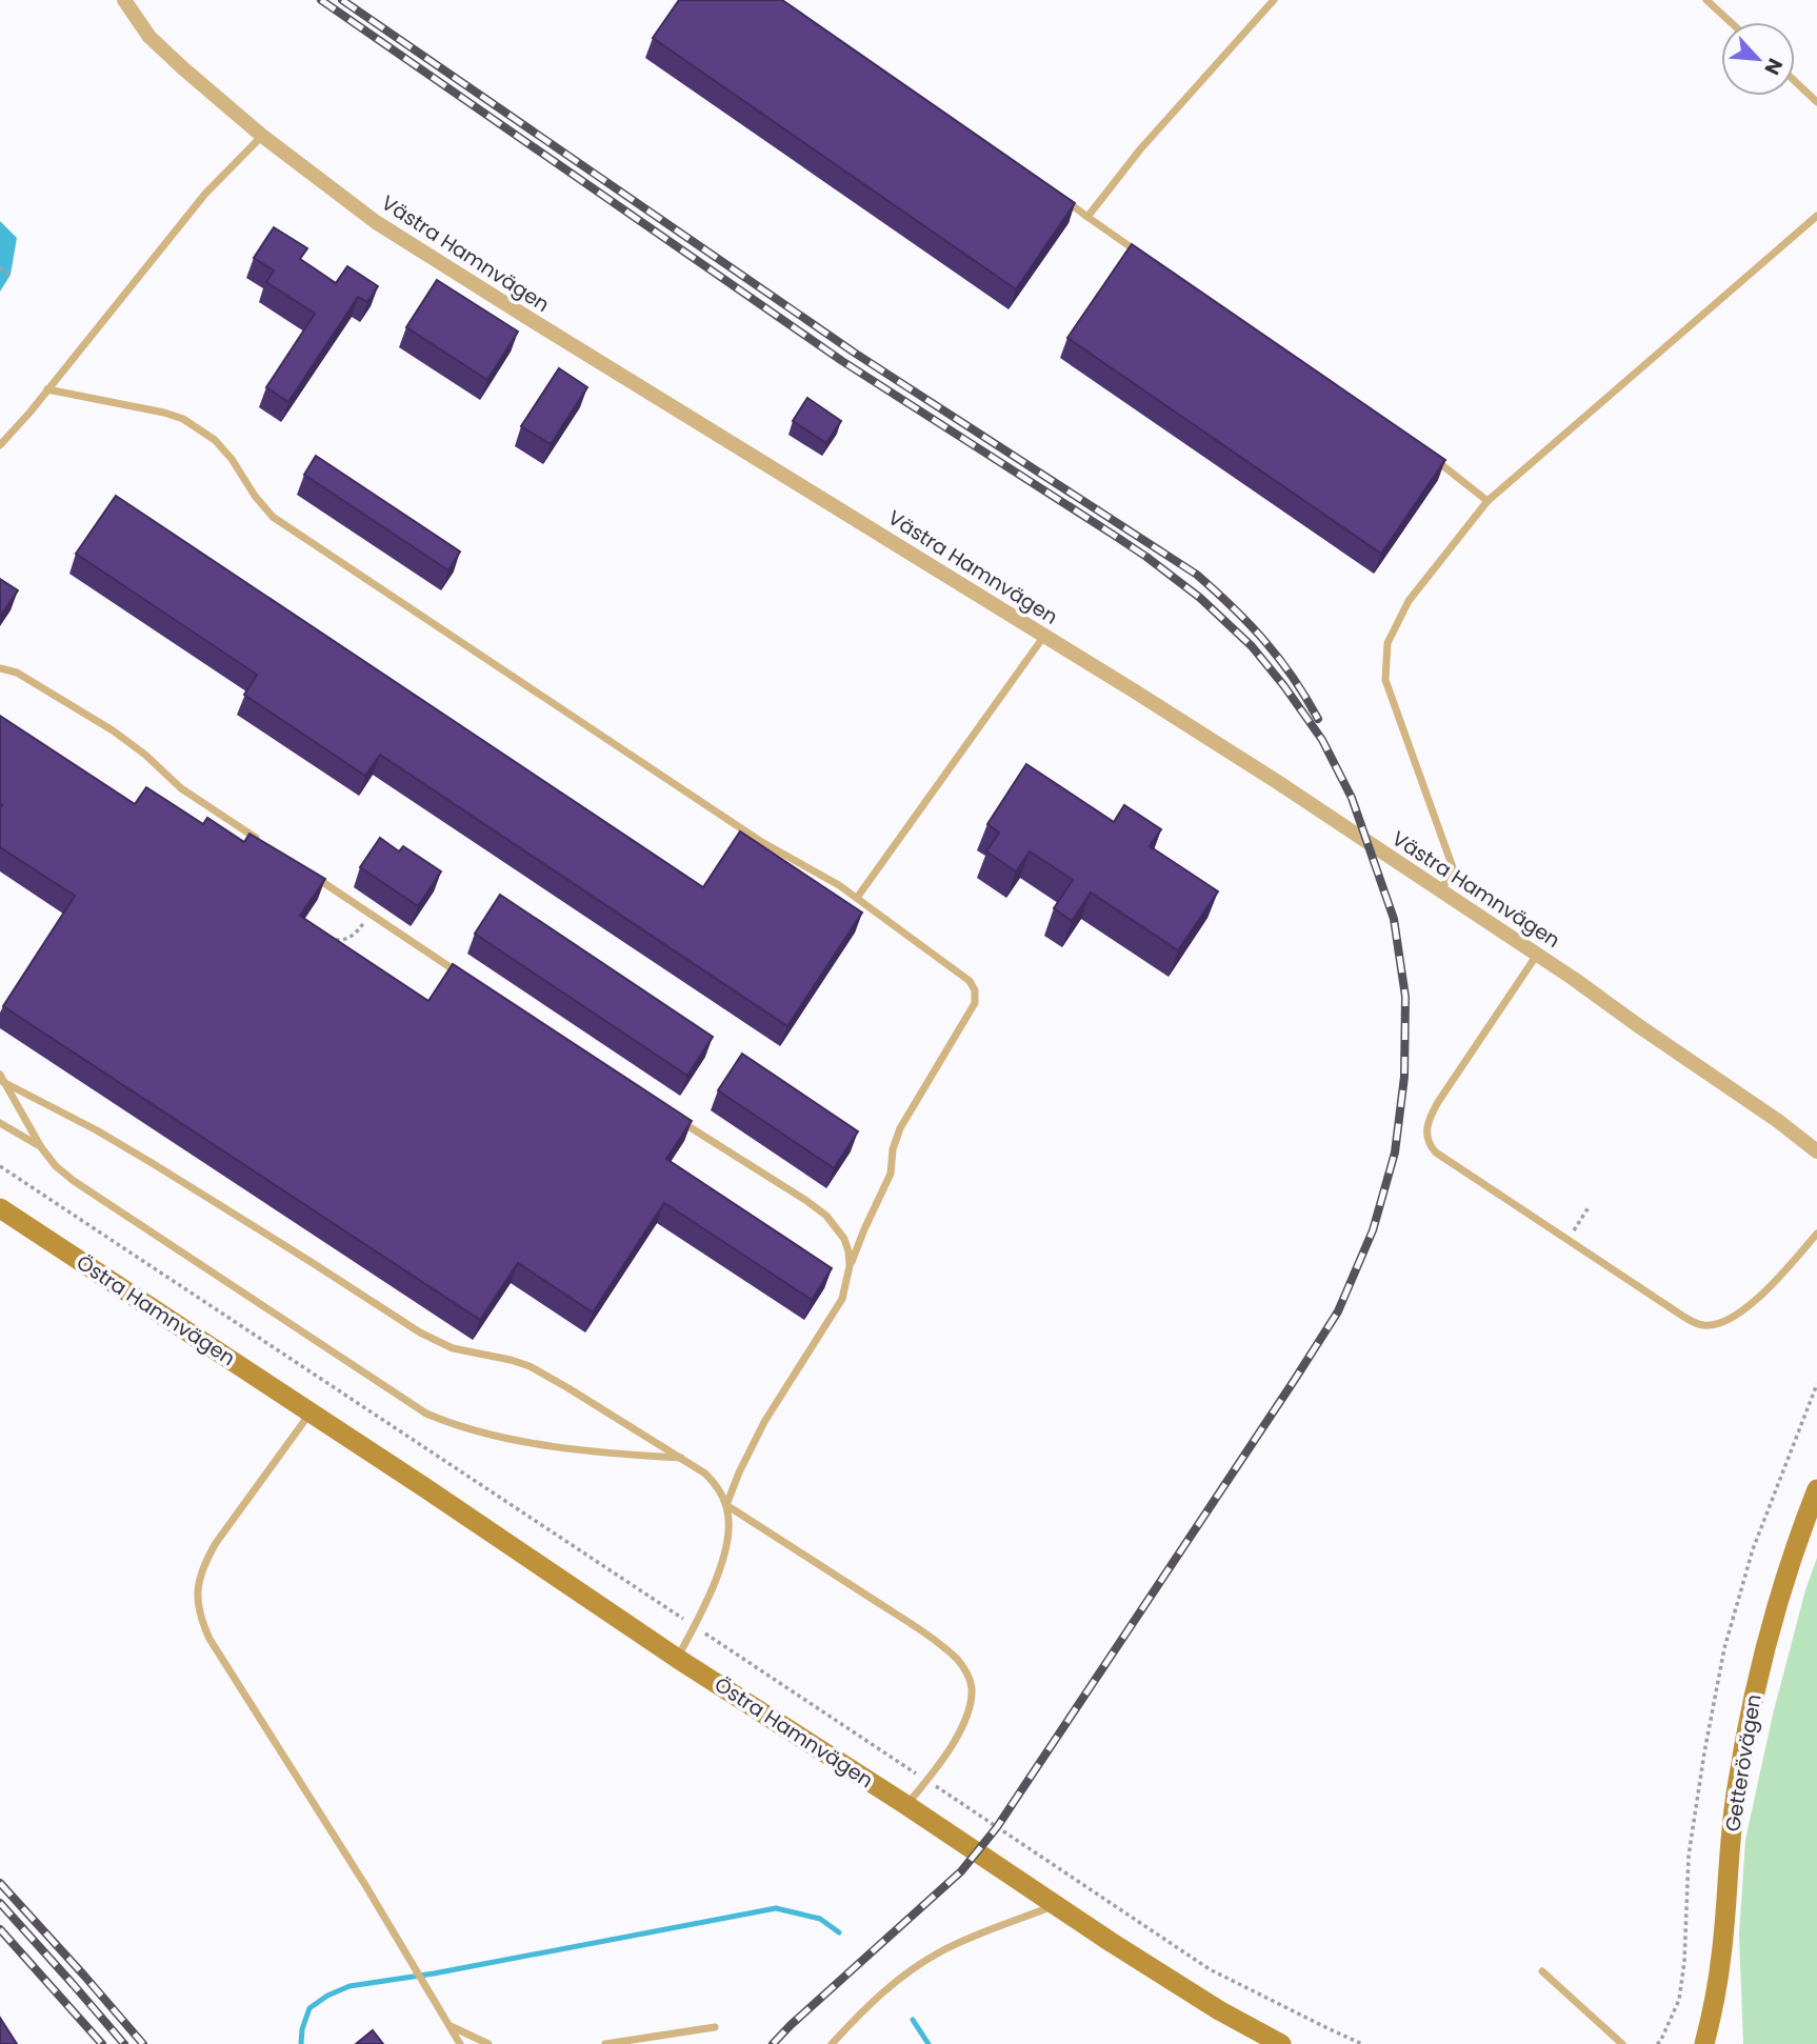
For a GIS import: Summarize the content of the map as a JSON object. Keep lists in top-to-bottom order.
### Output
{
  "streets": {
    "street": ["Västra Hamnvägen", "Östra Hamnvägen", "Getterövägen"]
  },
  "north": "bottom right"
}
